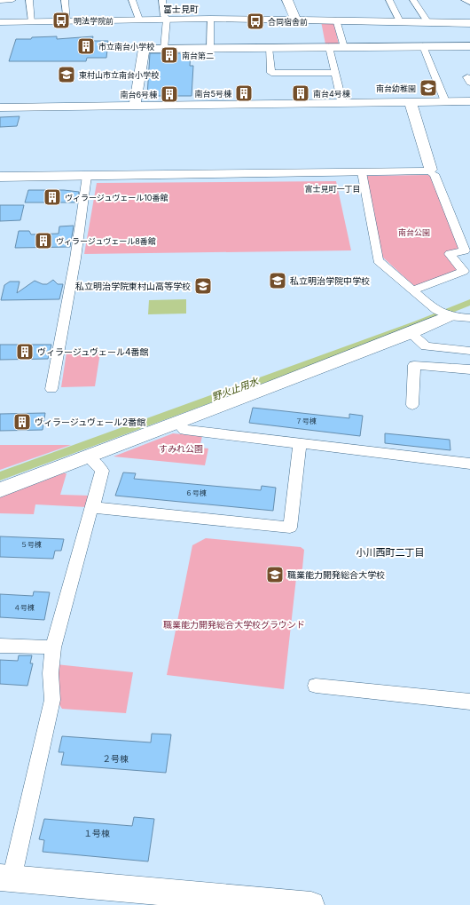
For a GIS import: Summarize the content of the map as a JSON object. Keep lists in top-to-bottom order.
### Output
{
  "districts": ["富士見町", "富士見町一丁目", "小川西町二丁目"],
  "water": ["野火止用水"],
  "parks": ["南台公園", "すみれ公園", "職業能力開発総合大学校グラウンド"],
  "places": {
    "bus stop": ["明法学院前", "合同宿舎前"],
    "building": [
      "市立南台小学校",
      "南台第二",
      "南台5号棟",
      "南台4号棟",
      "南台6号棟",
      "ヴィラージュヴェール10番館",
      "ヴィラージュヴェール8番館",
      "ヴィラージュヴェール4番館",
      "ヴィラージュヴェール2番館"
    ],
    "school or university": [
      "東村山市立南台小学校",
      "南台幼稚園",
      "私立明治学院中学校",
      "私立明治学院東村山高等学校",
      "職業能力開発総合大学校"
    ]
  },
  "house_numbers": [
    "７号棟",
    "６号棟",
    "５号棟",
    "４号棟",
    "２号棟",
    "１号棟"
  ]
}
